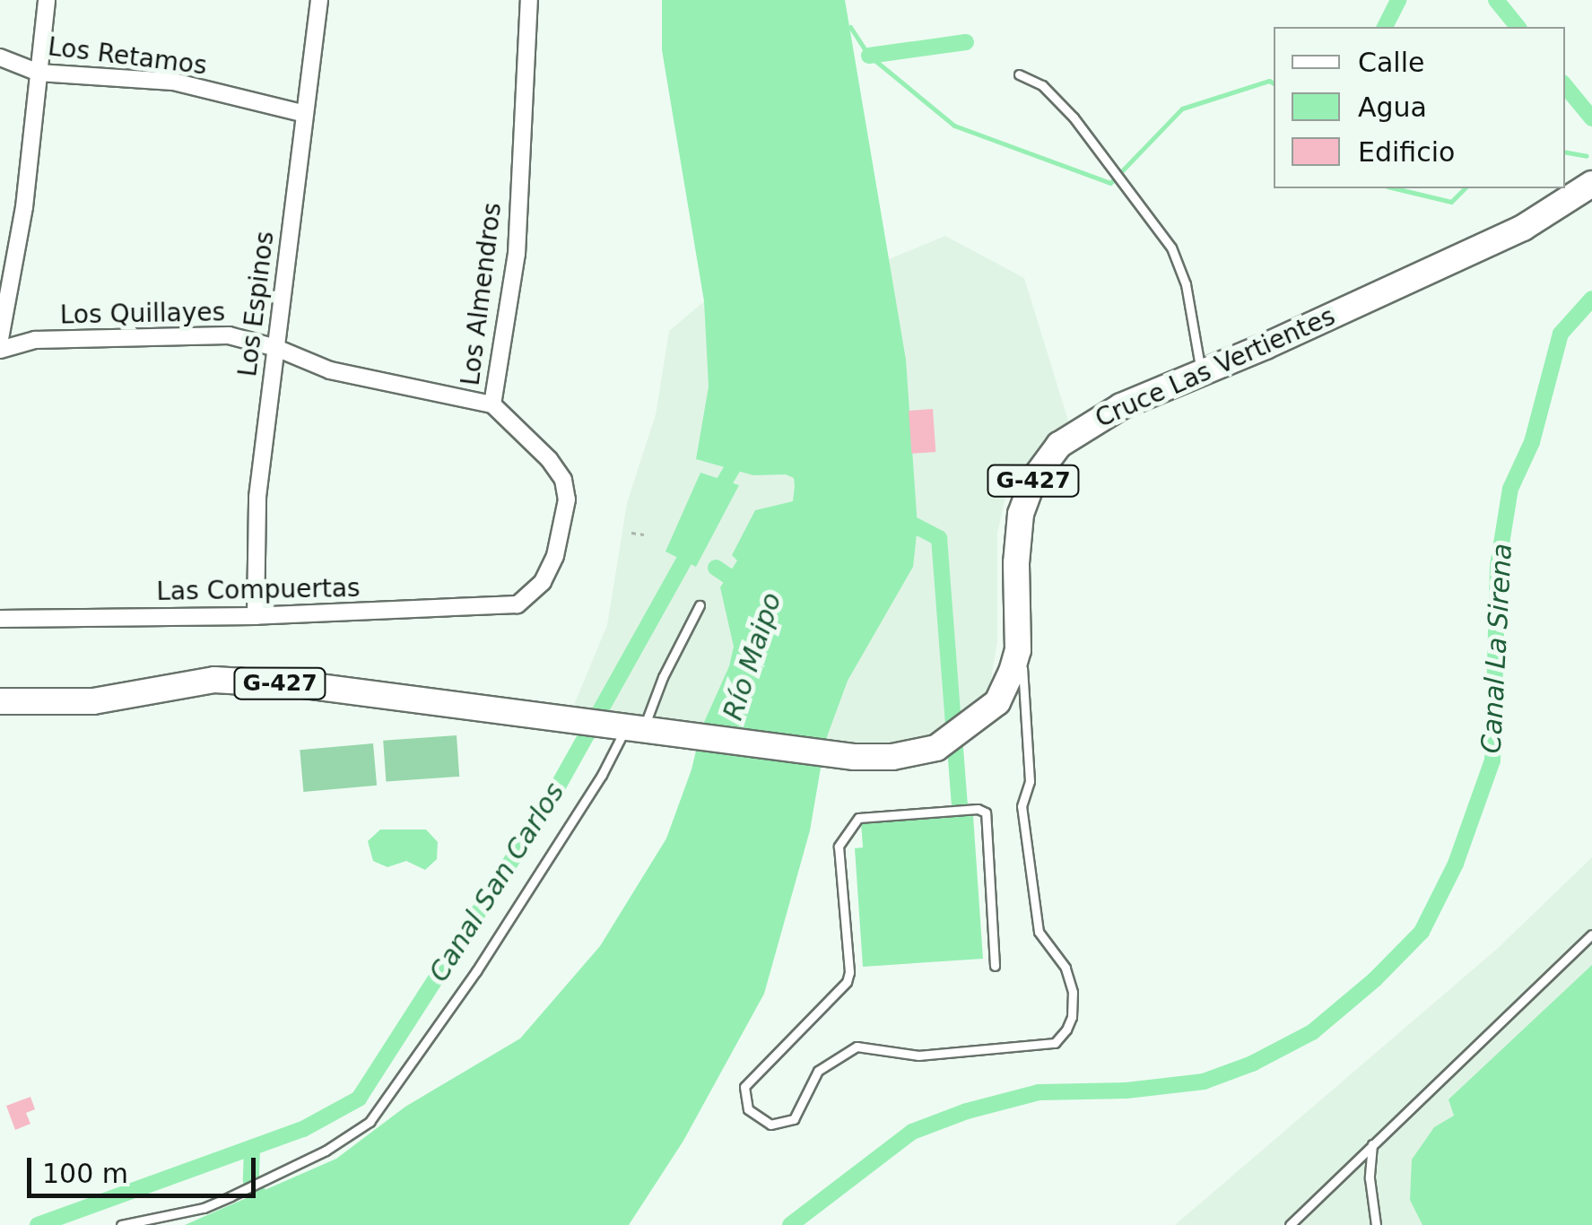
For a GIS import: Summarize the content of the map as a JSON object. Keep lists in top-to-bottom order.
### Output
{
  "streets": {
    "main road": ["Cruce Las Vertientes", "G-427"],
    "street": [
      "Los Retamos",
      "Los Almendros",
      "Los Espinos",
      "Los Quillayes",
      "Las Compuertas"
    ]
  },
  "crossings": [
    ["Los Retamos", "Los Espinos"],
    ["Los Almendros", "Los Quillayes"],
    ["Los Almendros", "Las Compuertas"],
    ["Los Espinos", "Los Quillayes"],
    ["Los Espinos", "Las Compuertas"]
  ],
  "water": ["Canal La Sirena", "Río Maipo", "Canal San Carlos"],
  "legend": ["Calle", "Agua", "Edificio"],
  "scale_bar": "100 m"
}
